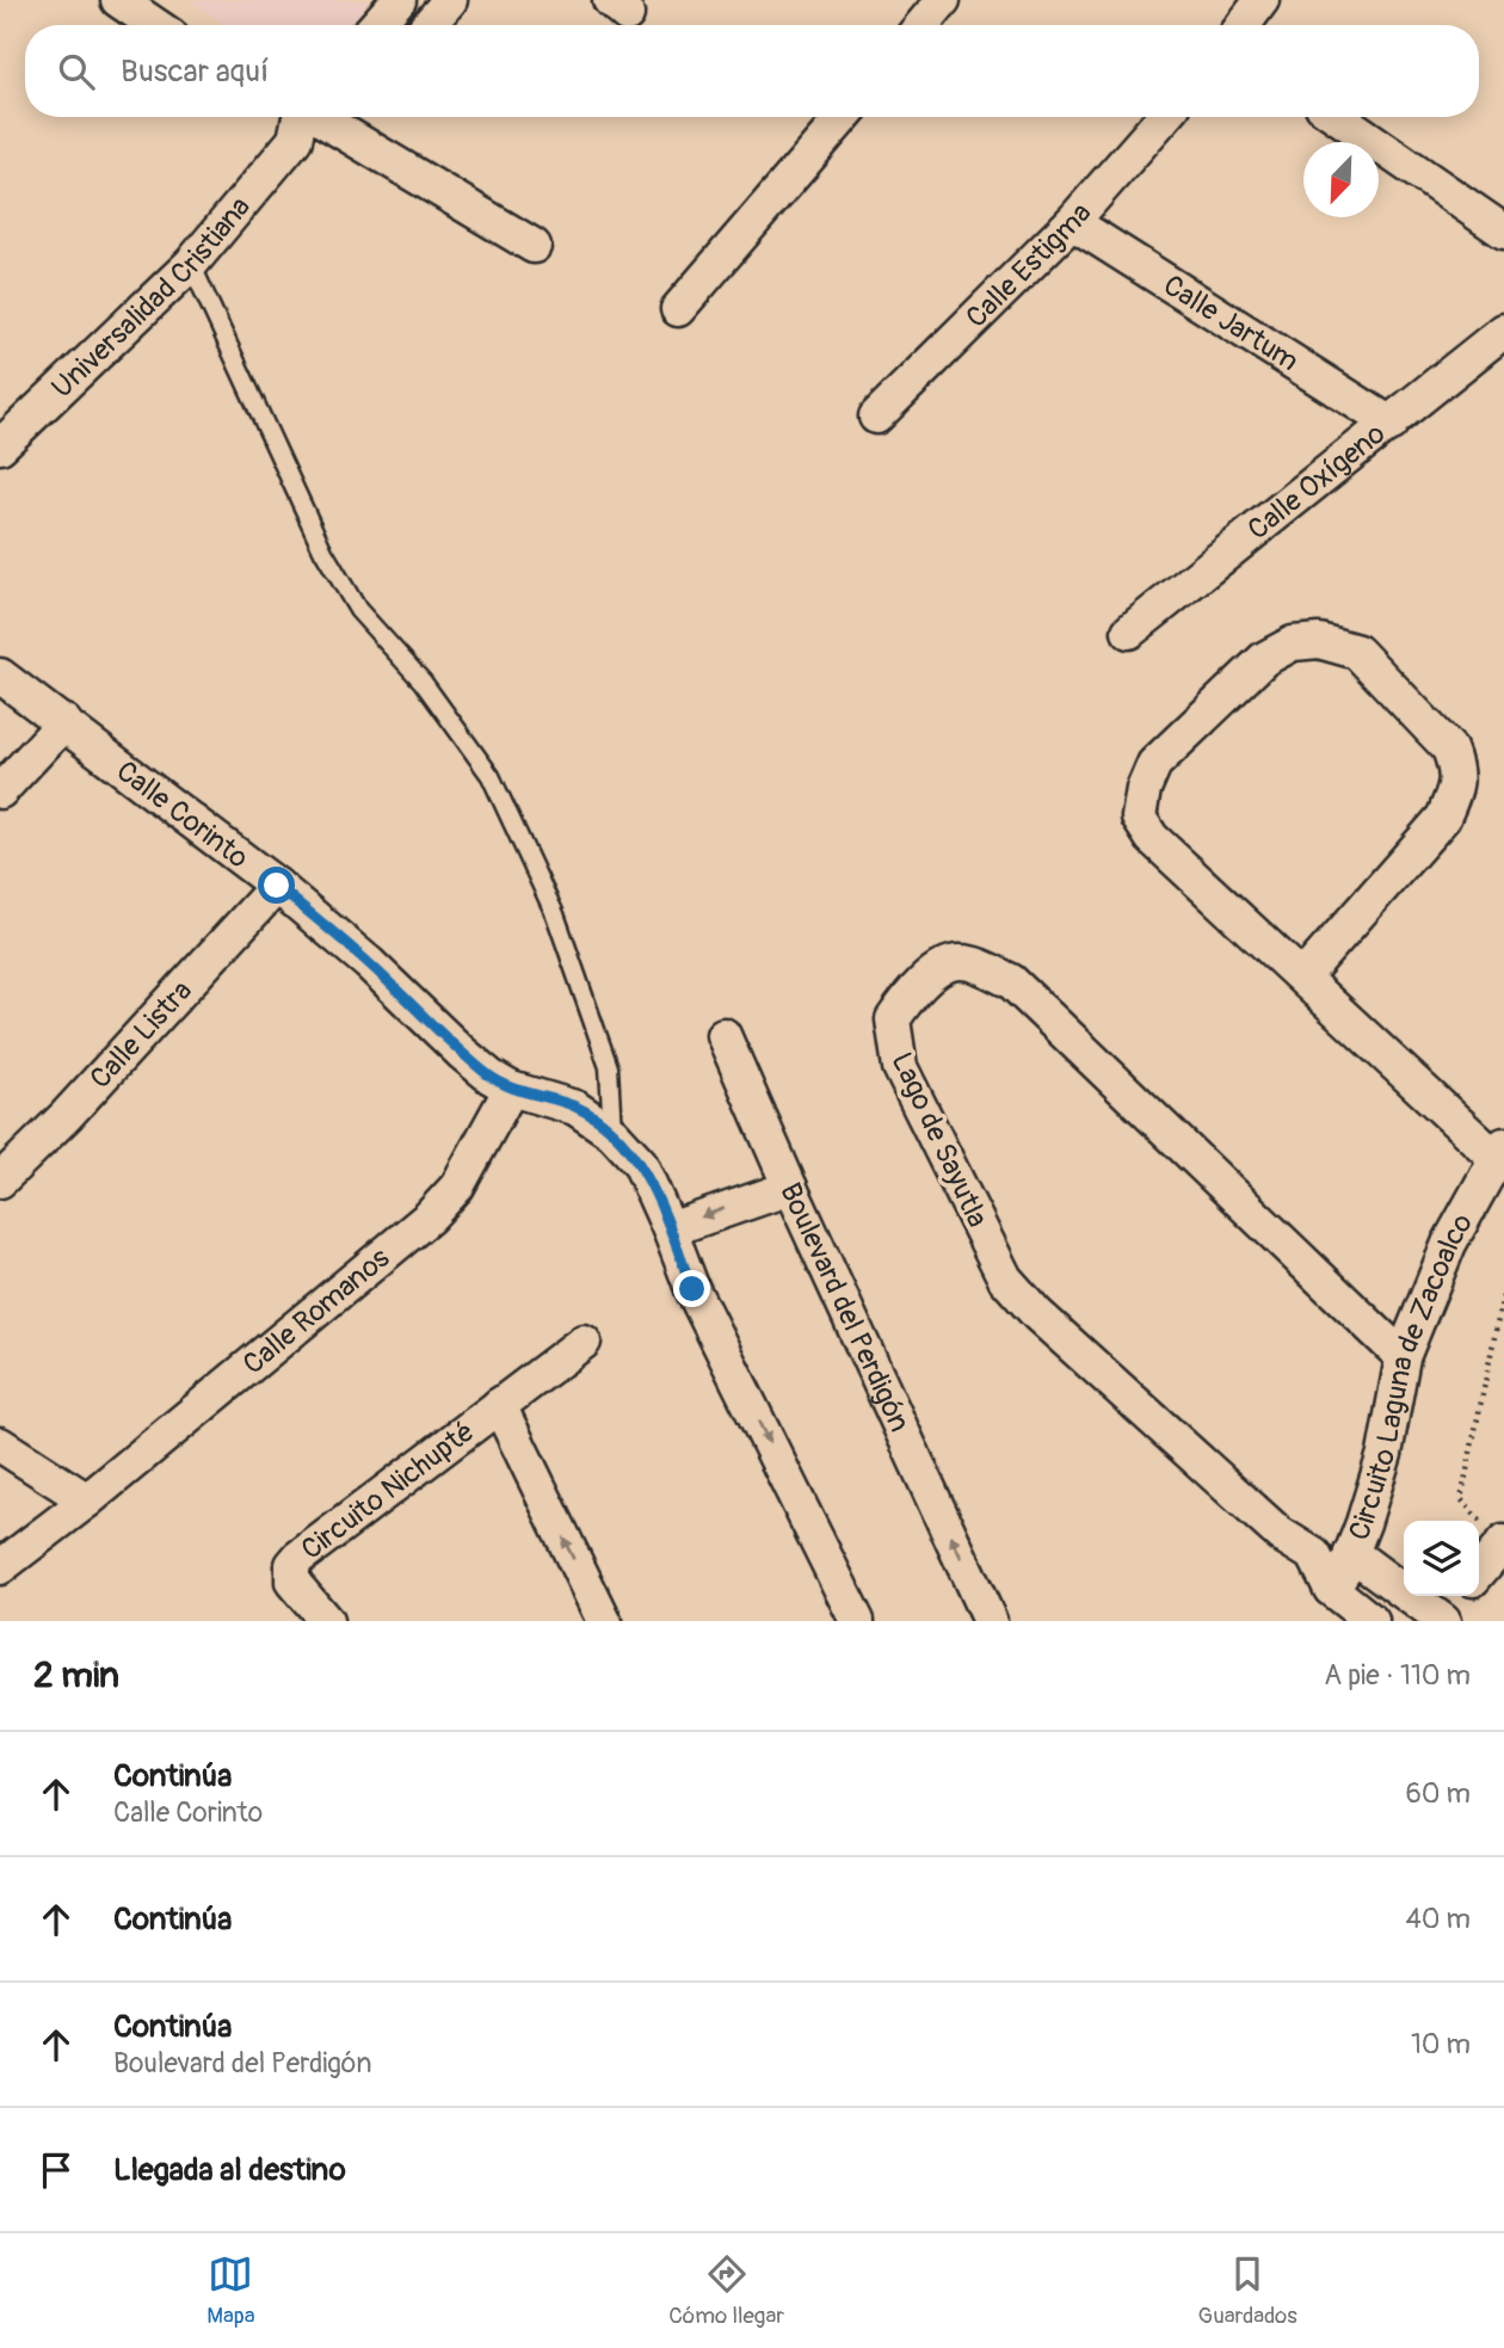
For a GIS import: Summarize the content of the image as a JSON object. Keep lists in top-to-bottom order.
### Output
{
  "streets": {
    "street": [
      "Calle Estigma",
      "Universalidad Cristiana",
      "Calle Jartum",
      "Calle Oxígeno",
      "Calle Corinto",
      "Calle Listra",
      "Lago de Sayutla",
      "Calle Romanos",
      "Boulevard del Perdigón",
      "Circuito Laguna de Zacoalco",
      "Circuito Nichupté"
    ]
  },
  "crossings": [
    ["Calle Estigma", "Calle Jartum"],
    ["Calle Jartum", "Calle Oxígeno"],
    ["Calle Corinto", "Calle Listra"],
    ["Calle Corinto", "Calle Romanos"],
    ["Calle Corinto", "Boulevard del Perdigón"],
    ["Lago de Sayutla", "Circuito Laguna de Zacoalco"]
  ],
  "north": "bottom left",
  "page": {
    "search": "Buscar aquí",
    "heading": ["2 min", "A pie · 110 m"],
    "list": [
      ["Continúa", "Calle Corinto", "60 m"],
      ["Continúa", "40 m"],
      ["Continúa", "Boulevard del Perdigón", "10 m"],
      "Llegada al destino"
    ],
    "nav": ["Mapa", "Cómo llegar", "Guardados"]
  }
}
